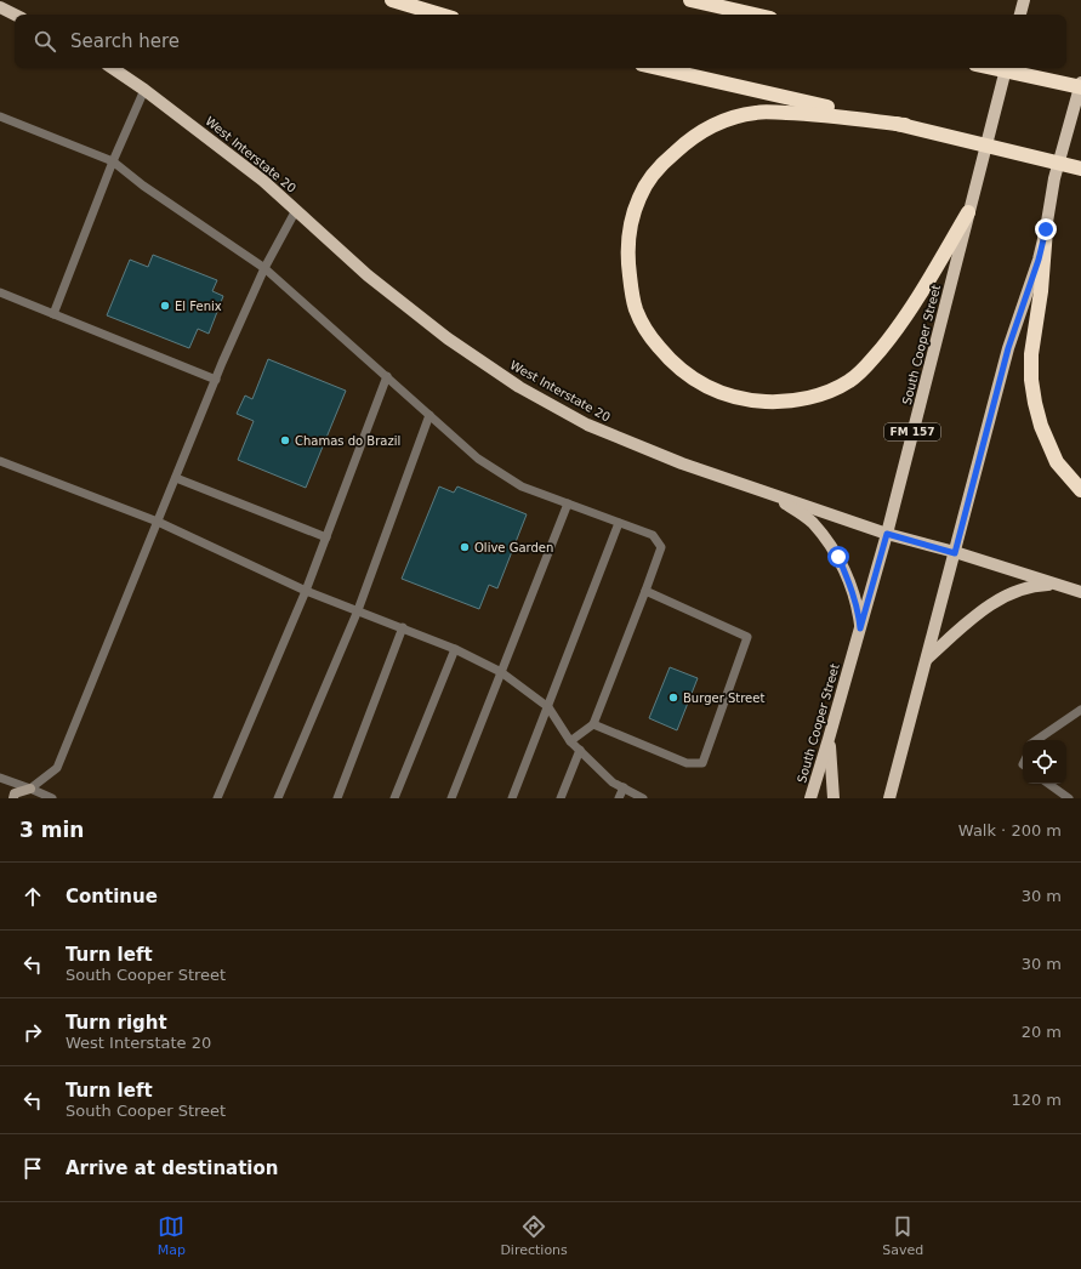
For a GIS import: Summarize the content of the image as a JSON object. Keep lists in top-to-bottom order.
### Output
{
  "streets": {
    "main road": ["West Interstate 20", "South Cooper Street", "FM 157"]
  },
  "crossings": [
    ["West Interstate 20", "South Cooper Street"]
  ],
  "places": [
    "El Fenix",
    "Chamas do Brazil",
    "Olive Garden",
    "Burger Street"
  ],
  "page": {
    "search": "Search here",
    "heading": ["3 min", "Walk · 200 m"],
    "list": [
      ["Continue", "30 m"],
      ["Turn left", "South Cooper Street", "30 m"],
      ["Turn right", "West Interstate 20", "20 m"],
      ["Turn left", "South Cooper Street", "120 m"],
      "Arrive at destination"
    ],
    "nav": ["Map", "Directions", "Saved"]
  }
}
